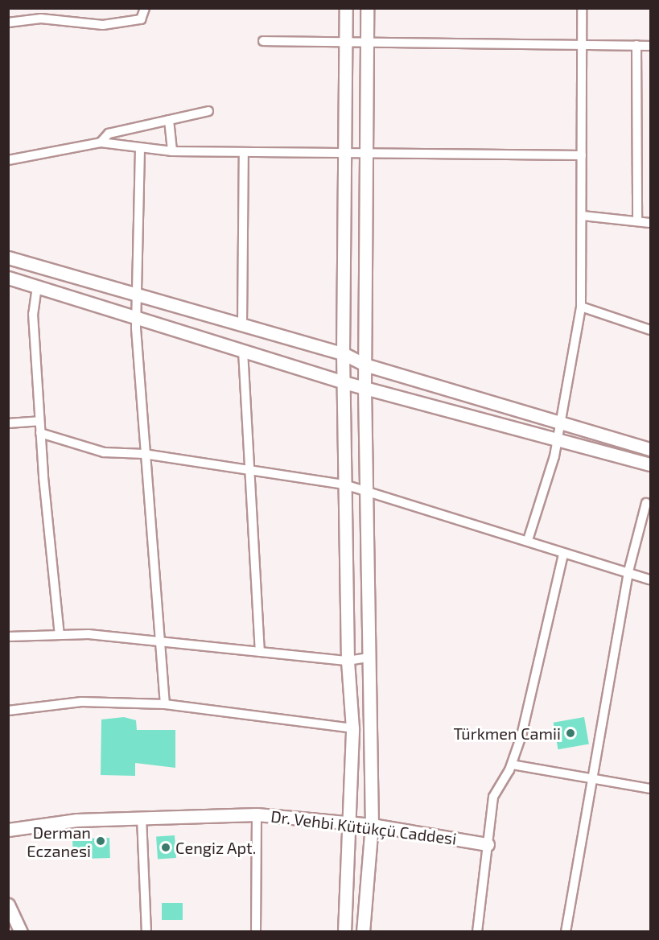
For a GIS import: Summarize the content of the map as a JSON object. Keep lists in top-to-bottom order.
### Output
{
  "streets": {
    "main road": ["Dr. Vehbi Kütükçü Caddesi"]
  },
  "places": ["Türkmen Camii", "Derman Eczanesi", "Cengiz Apt."]
}
